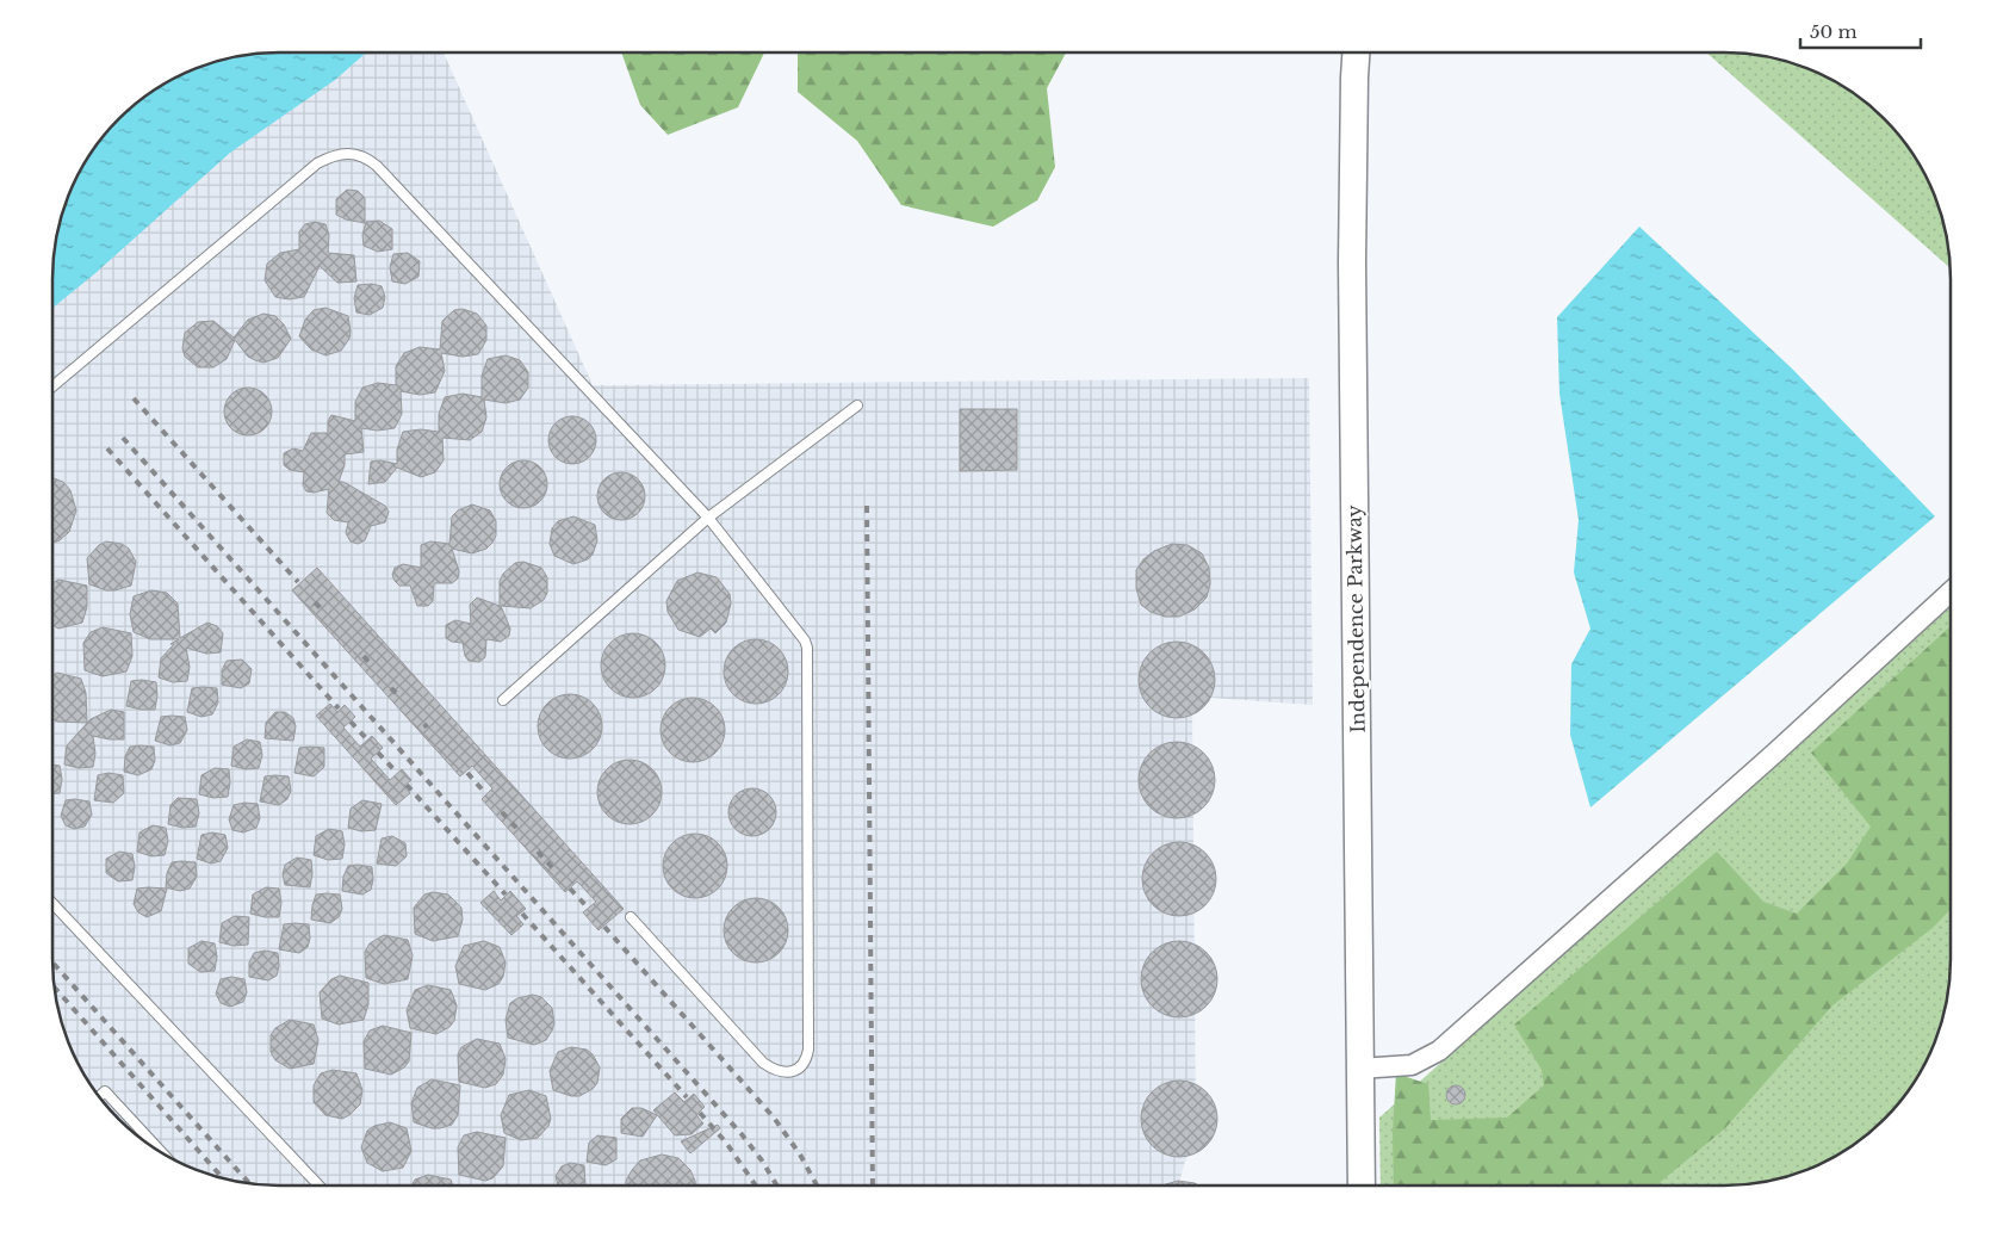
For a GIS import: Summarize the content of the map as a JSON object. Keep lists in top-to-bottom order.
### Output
{
  "streets": {
    "main road": ["Independence Parkway"]
  },
  "scale_bar": "50 m"
}
